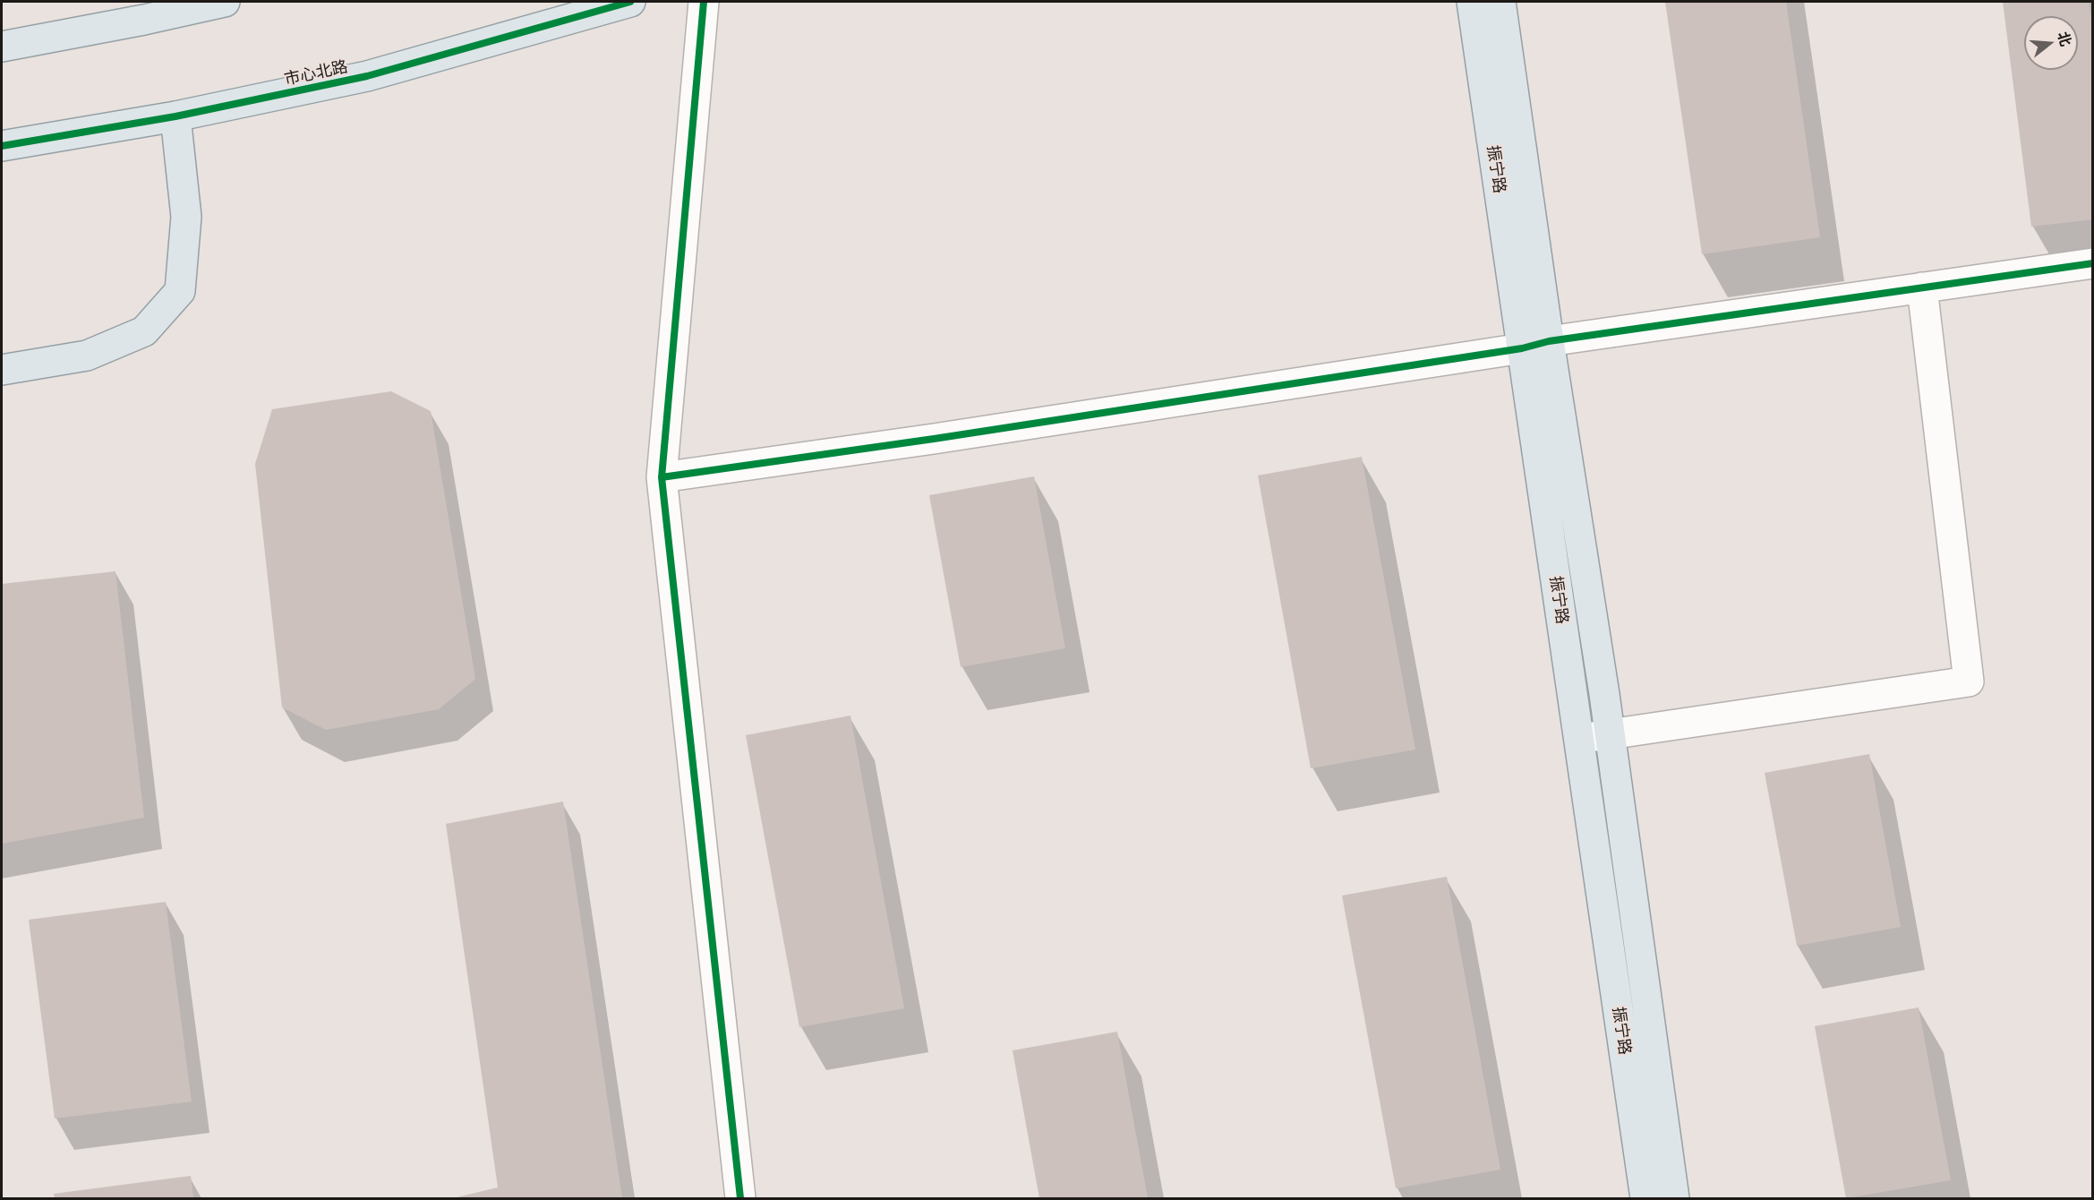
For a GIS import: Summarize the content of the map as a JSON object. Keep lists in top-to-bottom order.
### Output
{
  "streets": {
    "main road": ["市心北路", "振宁路"]
  },
  "north": "right"
}
